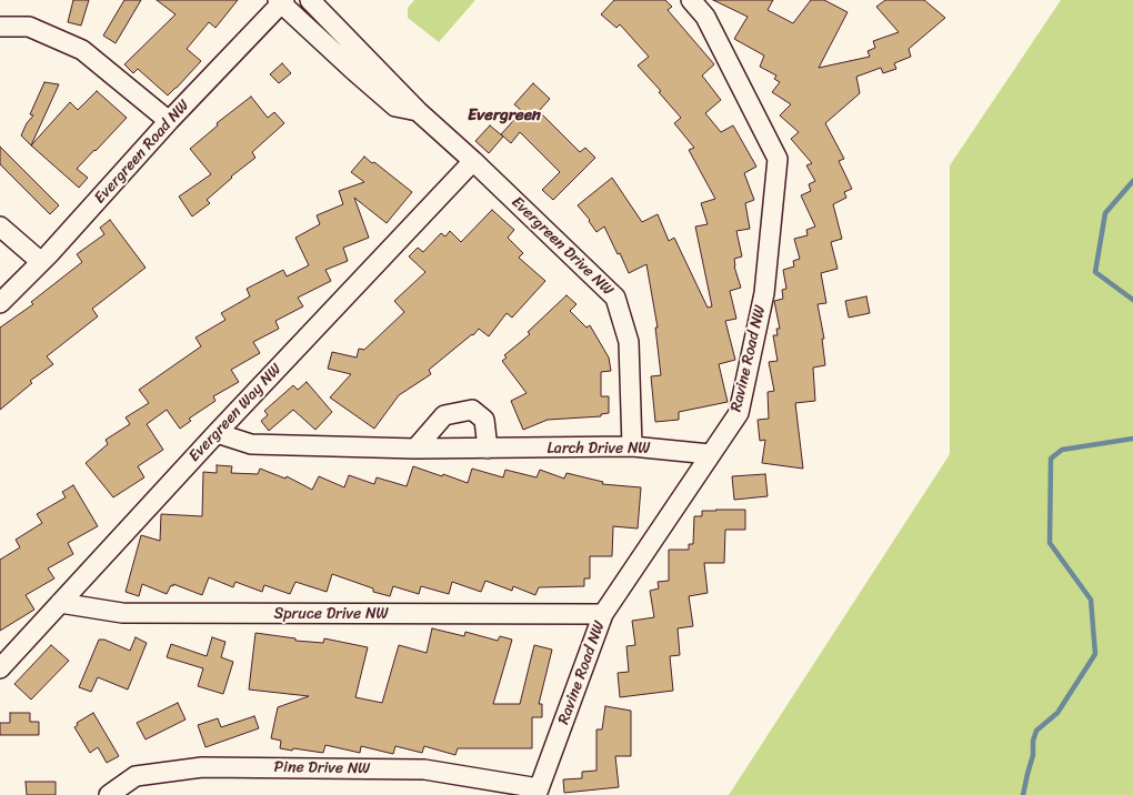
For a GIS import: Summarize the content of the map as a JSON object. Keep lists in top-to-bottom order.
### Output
{
  "streets": {
    "street": [
      "Evergreen Road NW",
      "Evergreen Drive NW",
      "Ravine Road NW",
      "Evergreen Way NW",
      "Larch Drive NW",
      "Spruce Drive NW",
      "Pine Drive NW"
    ]
  },
  "crossings": [
    ["Evergreen Drive NW", "Evergreen Way NW"],
    ["Evergreen Drive NW", "Larch Drive NW"],
    ["Ravine Road NW", "Larch Drive NW"],
    ["Ravine Road NW", "Spruce Drive NW"],
    ["Ravine Road NW", "Pine Drive NW"],
    ["Evergreen Way NW", "Larch Drive NW"],
    ["Evergreen Way NW", "Spruce Drive NW"]
  ],
  "districts": ["Evergreen"]
}
